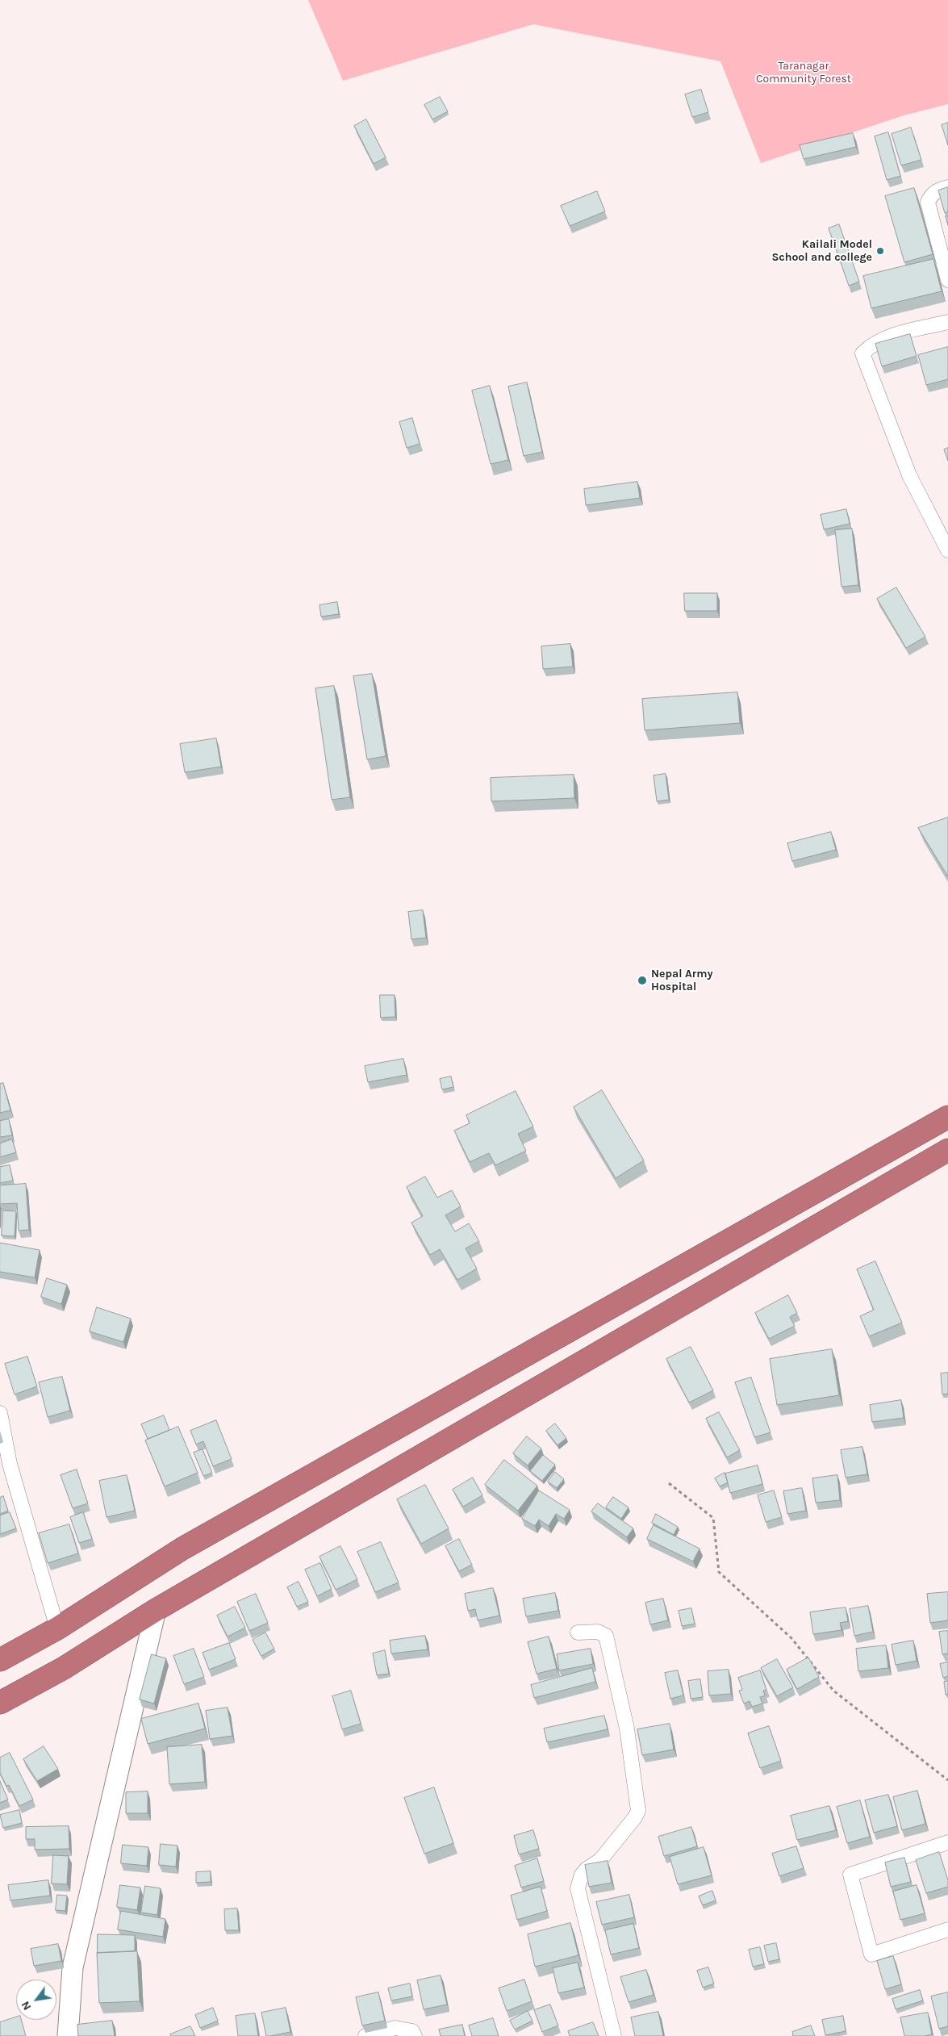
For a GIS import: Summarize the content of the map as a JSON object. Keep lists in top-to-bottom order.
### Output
{
  "parks": ["Taranagar Community Forest"],
  "places": ["Kailali Model School and college", "Nepal Army Hospital"],
  "north": "bottom left"
}
